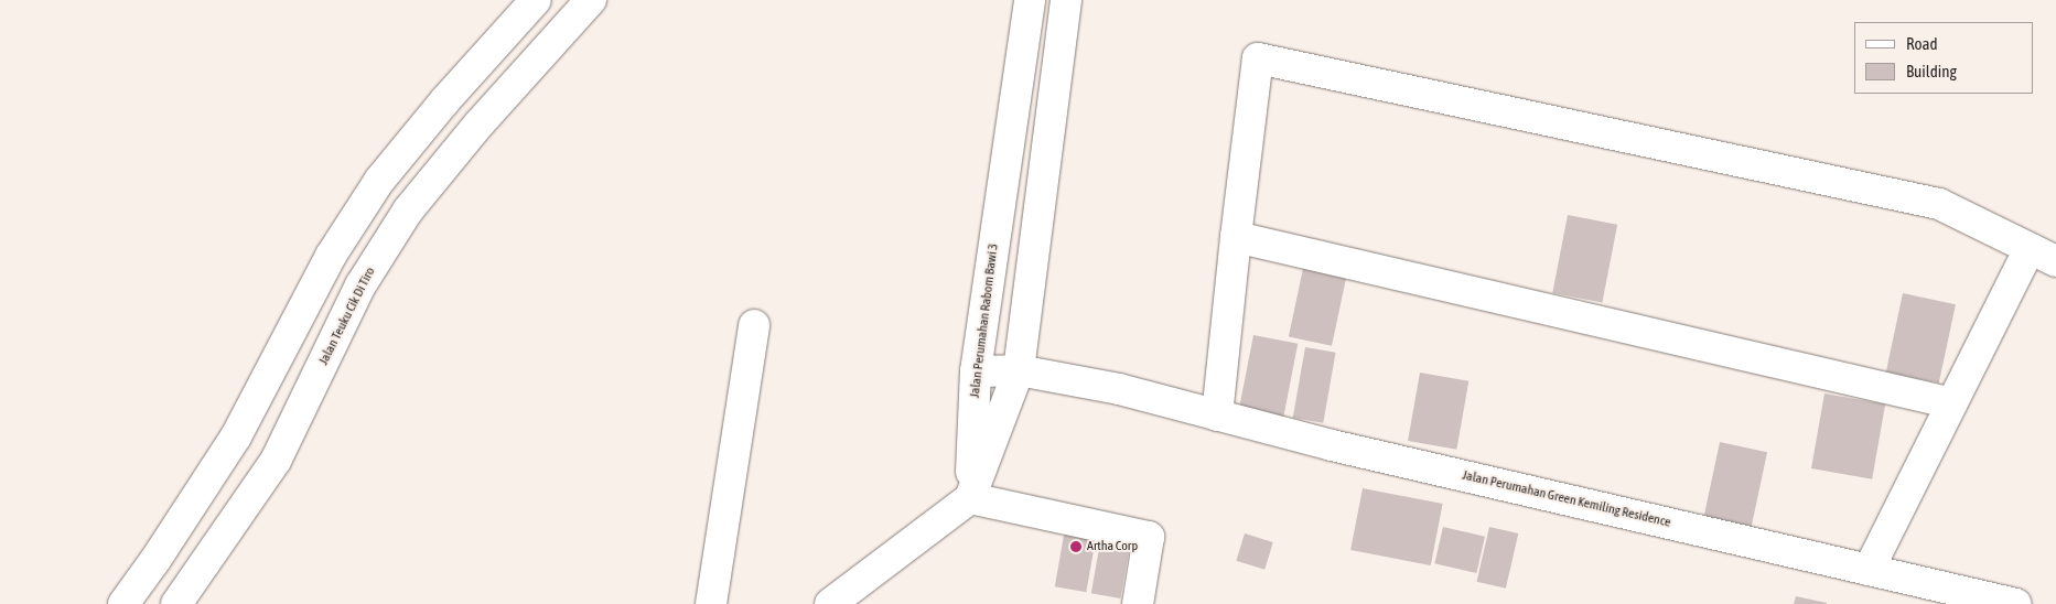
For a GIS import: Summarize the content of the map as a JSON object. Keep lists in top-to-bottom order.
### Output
{
  "streets": {
    "street": ["Jalan Teuku Cik Di Tiro", "Jalan Perumahan Rabom Bawi 3", "Jalan Perumahan Green Kemiling Residence"]
  },
  "crossings": [
    ["Jalan Perumahan Rabom Bawi 3", "Jalan Perumahan Green Kemiling Residence"]
  ],
  "places": ["Artha Corp"],
  "legend": ["Road", "Building"]
}
